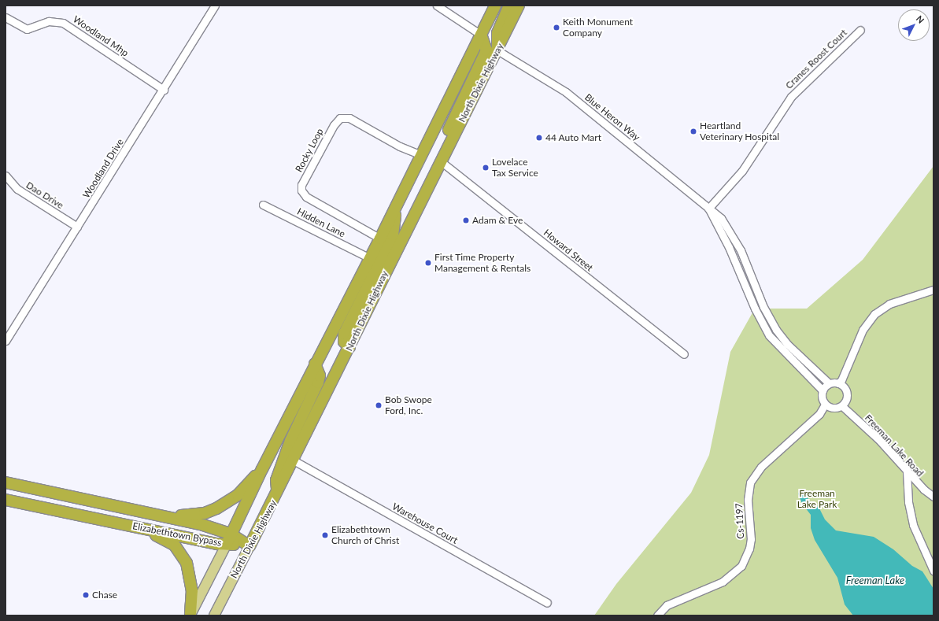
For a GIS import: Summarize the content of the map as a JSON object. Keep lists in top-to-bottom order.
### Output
{
  "streets": {
    "highway": ["North Dixie Highway", "Elizabethtown Bypass"],
    "street": [
      "Woodland Mhp",
      "Cranes Roost Court",
      "Blue Heron Way",
      "Rocky Loop",
      "Woodland Drive",
      "Dao Drive",
      "Hidden Lane",
      "Howard Street",
      "Freeman Lake Road",
      "Cs-1197",
      "Warehouse Court"
    ]
  },
  "crossings": [
    ["Woodland Mhp", "Woodland Drive"],
    ["Cranes Roost Court", "Blue Heron Way"],
    ["North Dixie Highway", "Blue Heron Way"],
    ["North Dixie Highway", "Rocky Loop"],
    ["North Dixie Highway", "Hidden Lane"],
    ["North Dixie Highway", "Howard Street"],
    ["North Dixie Highway", "Warehouse Court"],
    ["North Dixie Highway", "Elizabethtown Bypass"],
    ["Blue Heron Way", "Freeman Lake Road"],
    ["Blue Heron Way", "Cs-1197"],
    ["Woodland Drive", "Dao Drive"],
    ["Freeman Lake Road", "Cs-1197"]
  ],
  "water": ["Freeman Lake"],
  "parks": ["Freeman Lake Park"],
  "places": [
    "Keith Monument Company",
    "Heartland Veterinary Hospital",
    "44 Auto Mart",
    "Lovelace Tax Service",
    "Adam & Eve",
    "First Time Property Management & Rentals",
    "Bob Swope Ford, Inc.",
    "Elizabethtown Church of Christ",
    "Chase"
  ],
  "north": "top right"
}
